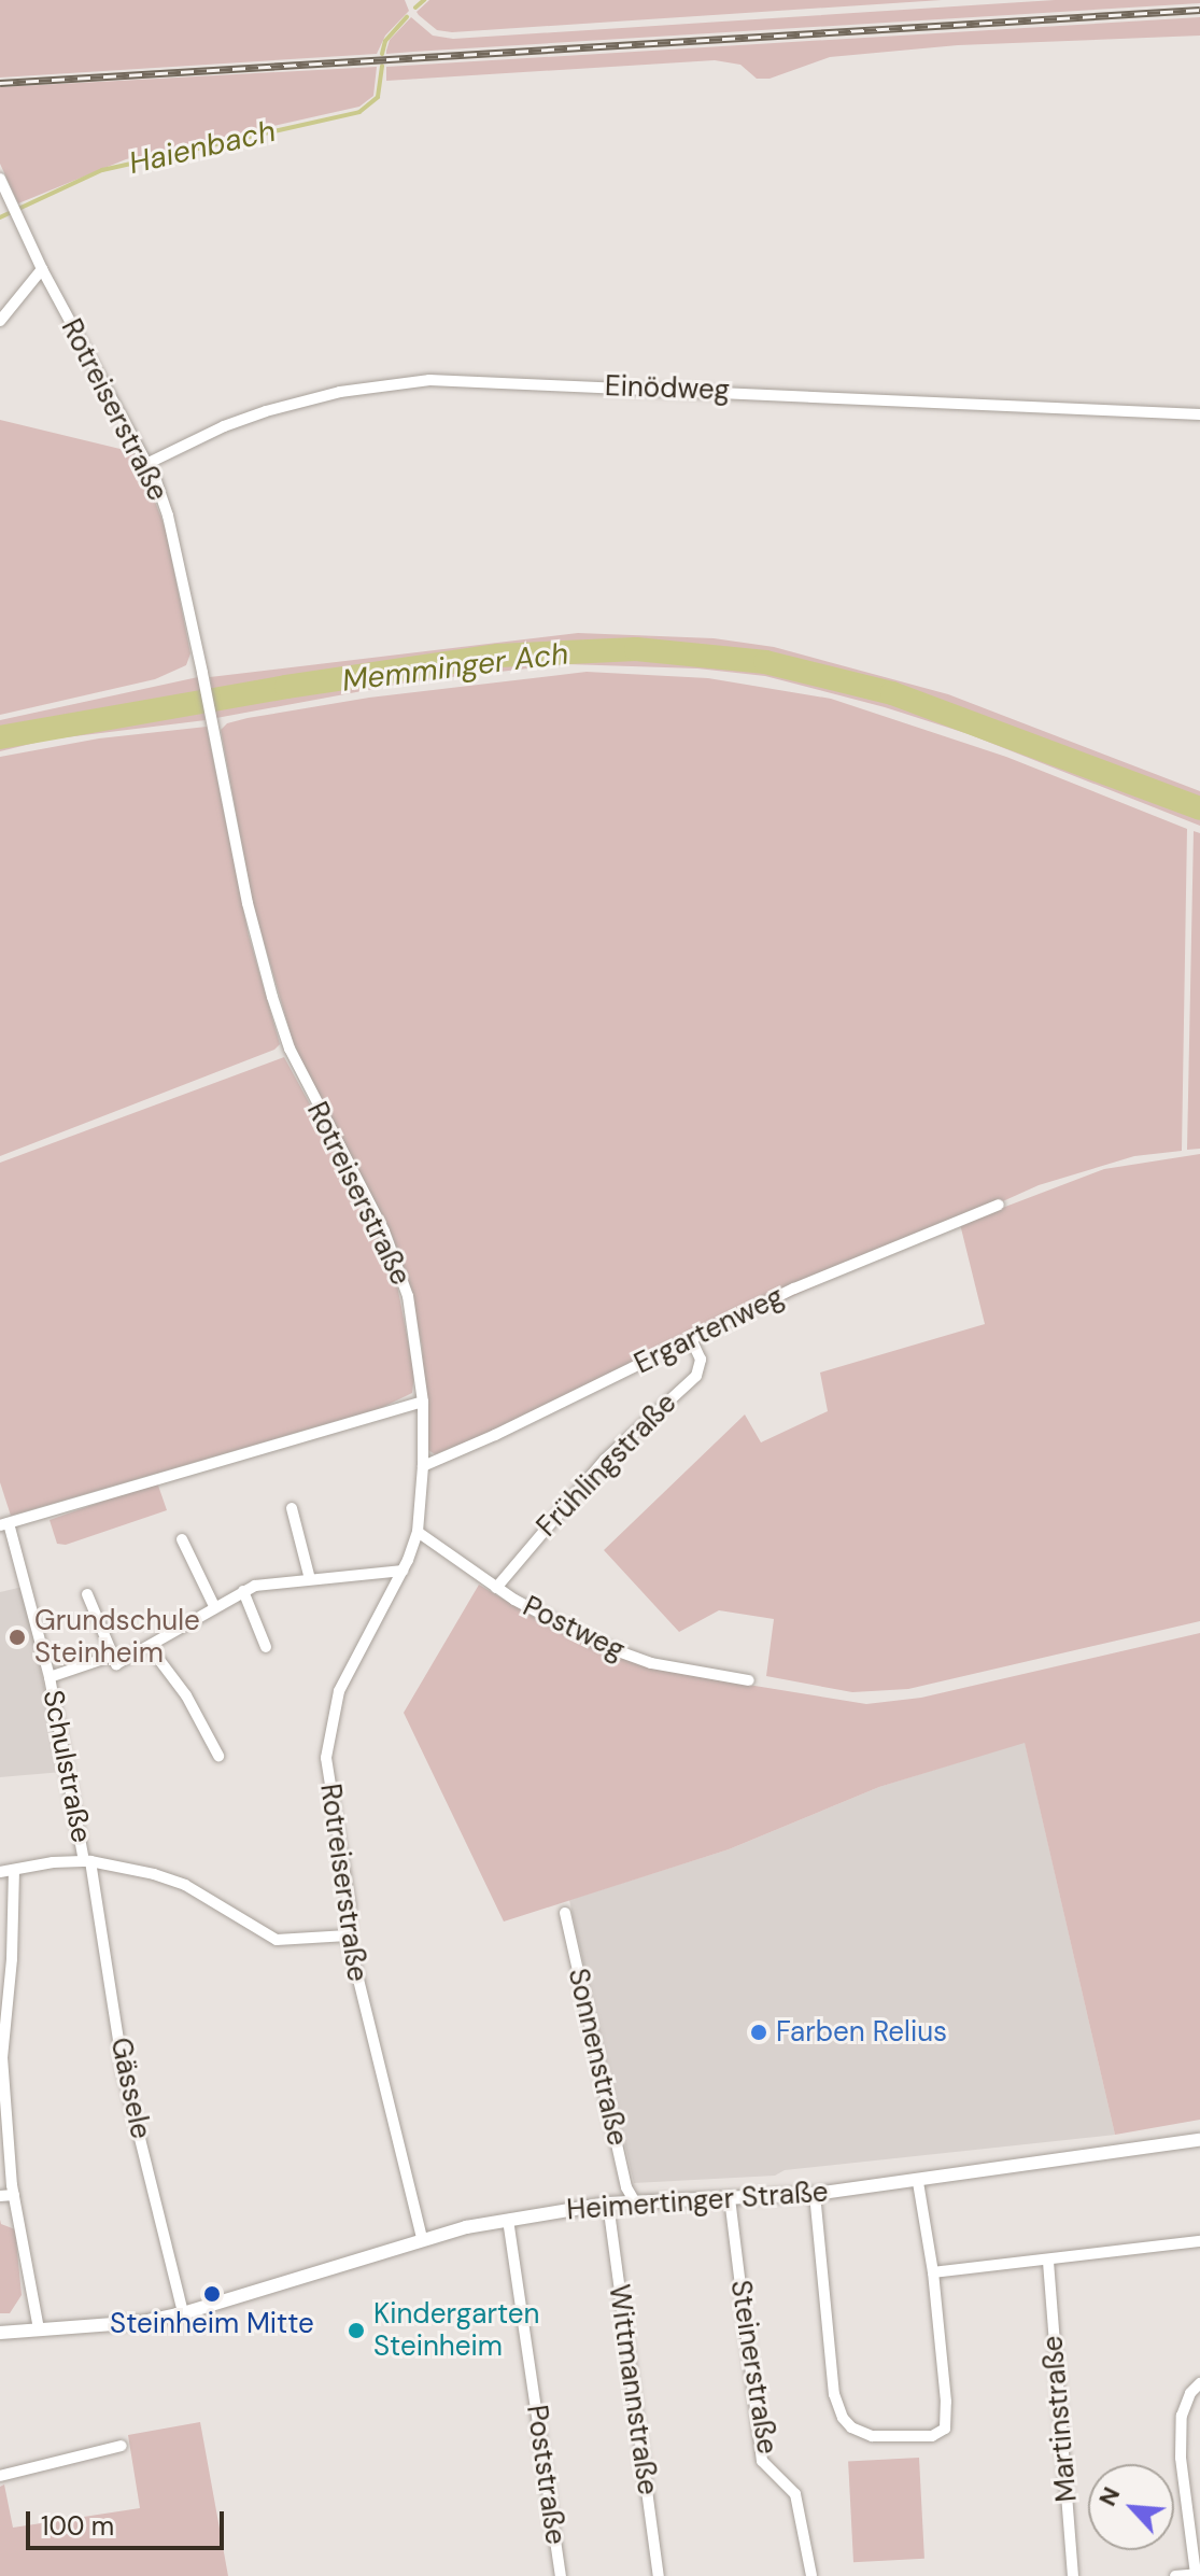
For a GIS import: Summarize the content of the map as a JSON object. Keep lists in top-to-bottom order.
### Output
{
  "streets": {
    "street": [
      "Einödweg",
      "Rotreiserstraße",
      "Ergartenweg",
      "Frühlingstraße",
      "Postweg",
      "Schulstraße",
      "Sonnenstraße",
      "Gässele",
      "Heimertinger Straße",
      "Steinerstraße",
      "Wittmannstraße",
      "Martinstraße",
      "Poststraße"
    ]
  },
  "crossings": [
    ["Einödweg", "Rotreiserstraße"],
    ["Rotreiserstraße", "Ergartenweg"],
    ["Rotreiserstraße", "Postweg"],
    ["Rotreiserstraße", "Heimertinger Straße"],
    ["Ergartenweg", "Frühlingstraße"],
    ["Frühlingstraße", "Postweg"],
    ["Schulstraße", "Gässele"],
    ["Sonnenstraße", "Heimertinger Straße"],
    ["Gässele", "Heimertinger Straße"],
    ["Heimertinger Straße", "Steinerstraße"],
    ["Heimertinger Straße", "Wittmannstraße"],
    ["Heimertinger Straße", "Poststraße"]
  ],
  "water": ["Haienbach", "Memminger Ach"],
  "places": [
    "Grundschule Steinheim",
    "Farben Relius",
    "Steinheim Mitte",
    "Kindergarten Steinheim"
  ],
  "scale_bar": "100 m",
  "north": "top left"
}
